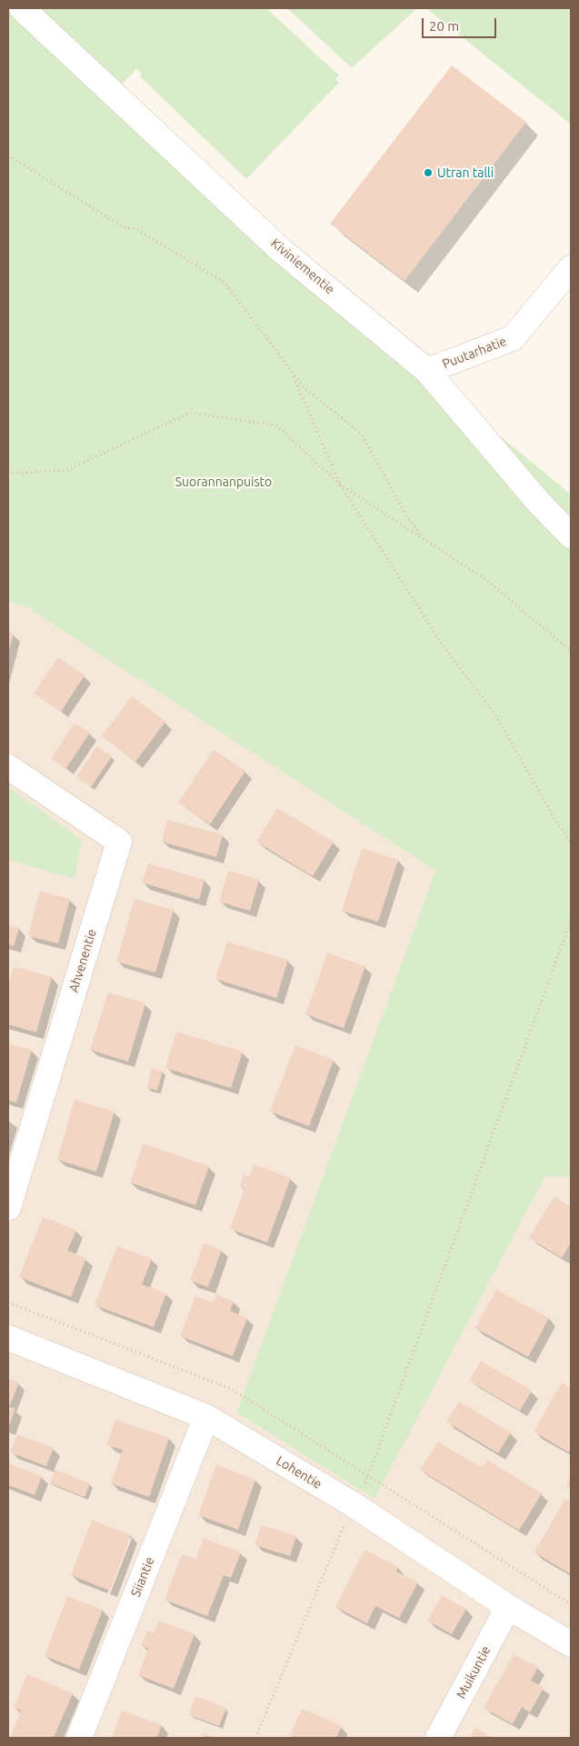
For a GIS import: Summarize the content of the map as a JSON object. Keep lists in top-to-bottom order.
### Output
{
  "streets": {
    "street": [
      "Kiviniementie",
      "Puutarhatie",
      "Ahvenentie",
      "Lohentie",
      "Siiantie",
      "Muikuntie"
    ]
  },
  "crossings": [
    ["Kiviniementie", "Puutarhatie"],
    ["Lohentie", "Siiantie"],
    ["Lohentie", "Muikuntie"]
  ],
  "parks": ["Suorannanpuisto"],
  "places": ["Utran talli"],
  "scale_bar": "20 m"
}
